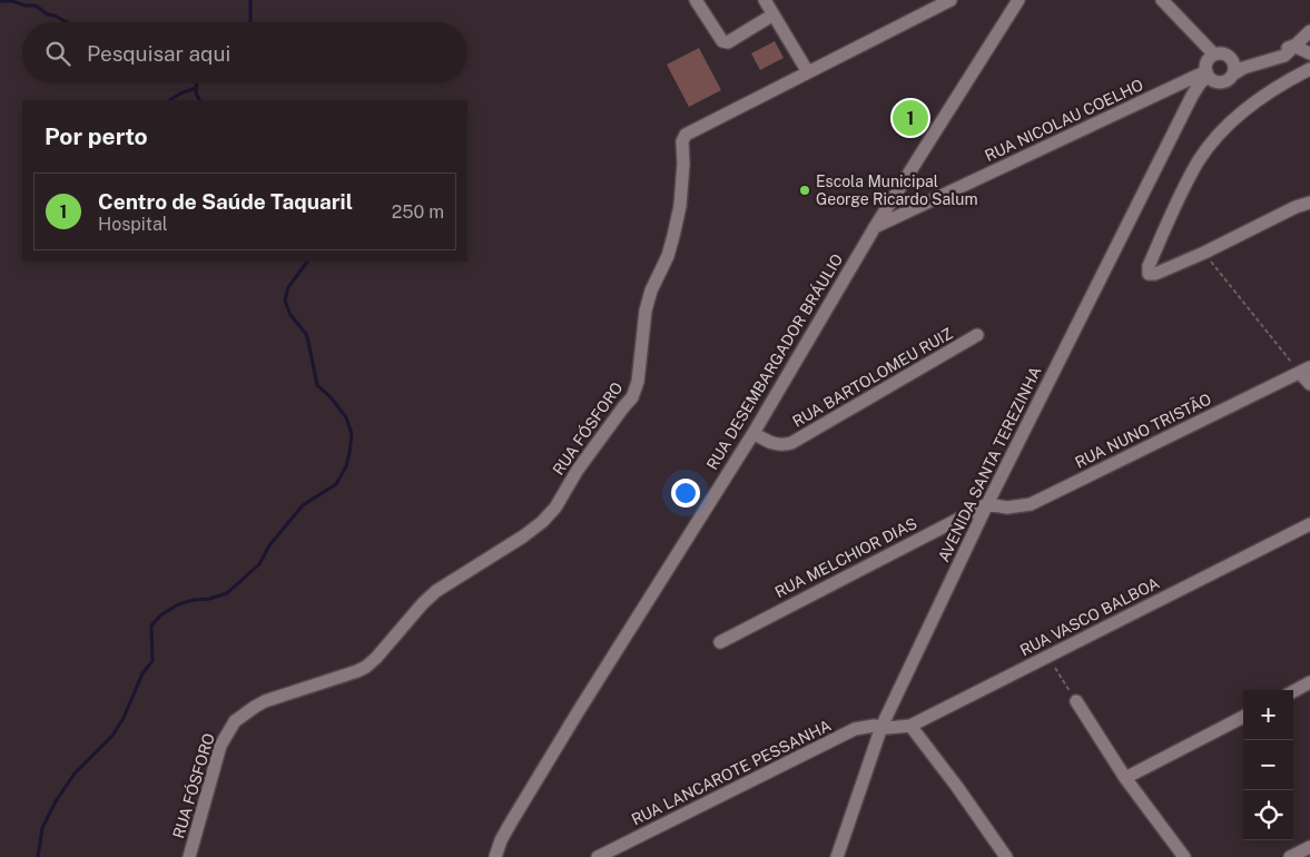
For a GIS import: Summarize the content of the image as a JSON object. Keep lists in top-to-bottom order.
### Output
{
  "streets": {
    "street": [
      "RUA NICOLAU COELHO",
      "RUA DESEMBARGADOR BRÁULIO",
      "RUA BARTOLOMEU RUIZ",
      "RUA FÓSFORO",
      "RUA NUNO TRISTÃO",
      "AVENIDA SANTA TEREZINHA",
      "RUA MELCHIOR DIAS",
      "RUA VASCO BALBOA",
      "RUA LANCAROTE PESSANHA"
    ]
  },
  "crossings": [
    ["RUA NICOLAU COELHO", "RUA DESEMBARGADOR BRÁULIO"],
    ["RUA NICOLAU COELHO", "AVENIDA SANTA TEREZINHA"],
    ["RUA DESEMBARGADOR BRÁULIO", "RUA BARTOLOMEU RUIZ"],
    ["RUA NUNO TRISTÃO", "AVENIDA SANTA TEREZINHA"],
    ["RUA NUNO TRISTÃO", "RUA MELCHIOR DIAS"],
    ["AVENIDA SANTA TEREZINHA", "RUA MELCHIOR DIAS"],
    ["AVENIDA SANTA TEREZINHA", "RUA VASCO BALBOA"],
    ["AVENIDA SANTA TEREZINHA", "RUA LANCAROTE PESSANHA"],
    ["RUA VASCO BALBOA", "RUA LANCAROTE PESSANHA"]
  ],
  "places": ["Escola Municipal George Ricardo Salum"],
  "page": {
    "search": "Pesquisar aqui",
    "pins": "1",
    "heading": "Por perto",
    "list": [
      {
        "mark": "1",
        "name": "Centro de Saúde Taquaril",
        "note": "Hospital",
        "value": "250 m"
      }
    ],
    "map_buttons": ["+", "−"]
  }
}
